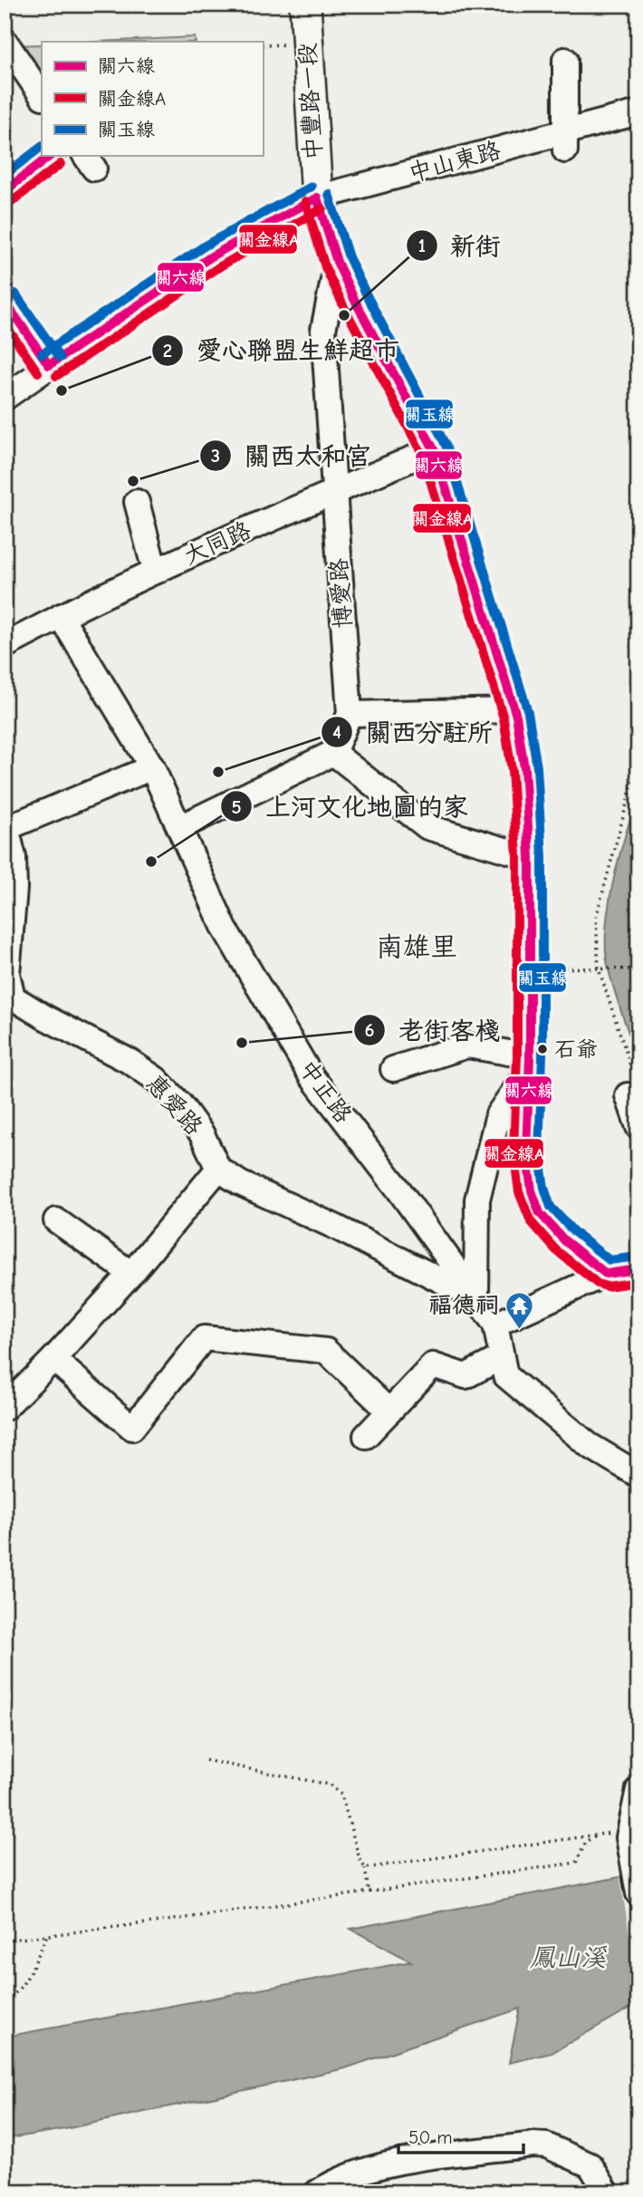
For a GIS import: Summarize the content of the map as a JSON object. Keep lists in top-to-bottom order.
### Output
{
  "streets": {
    "main road": ["中豐路一段"],
    "street": [
      "中山東路",
      "大同路",
      "博愛路",
      "中正路",
      "惠愛路"
    ]
  },
  "crossings": [
    ["中豐路一段", "中山東路"],
    ["中豐路一段", "大同路"],
    ["中豐路一段", "博愛路"],
    ["大同路", "博愛路"],
    ["大同路", "中正路"],
    ["中正路", "惠愛路"]
  ],
  "districts": ["南雄里"],
  "water": ["鳳山溪"],
  "places": {
    "other": [
      "新街",
      "愛心聯盟生鮮超市",
      "關西太和宮",
      "關西分駐所",
      "上河文化地圖的家",
      "老街客棧",
      "石爺"
    ],
    "temple": ["福德祠"]
  },
  "lines": ["transit line 關玉線", "transit line 關六線", "transit line 關金線A"],
  "legend": ["關六線", "關金線A", "關玉線"],
  "scale_bar": "50 m"
}
